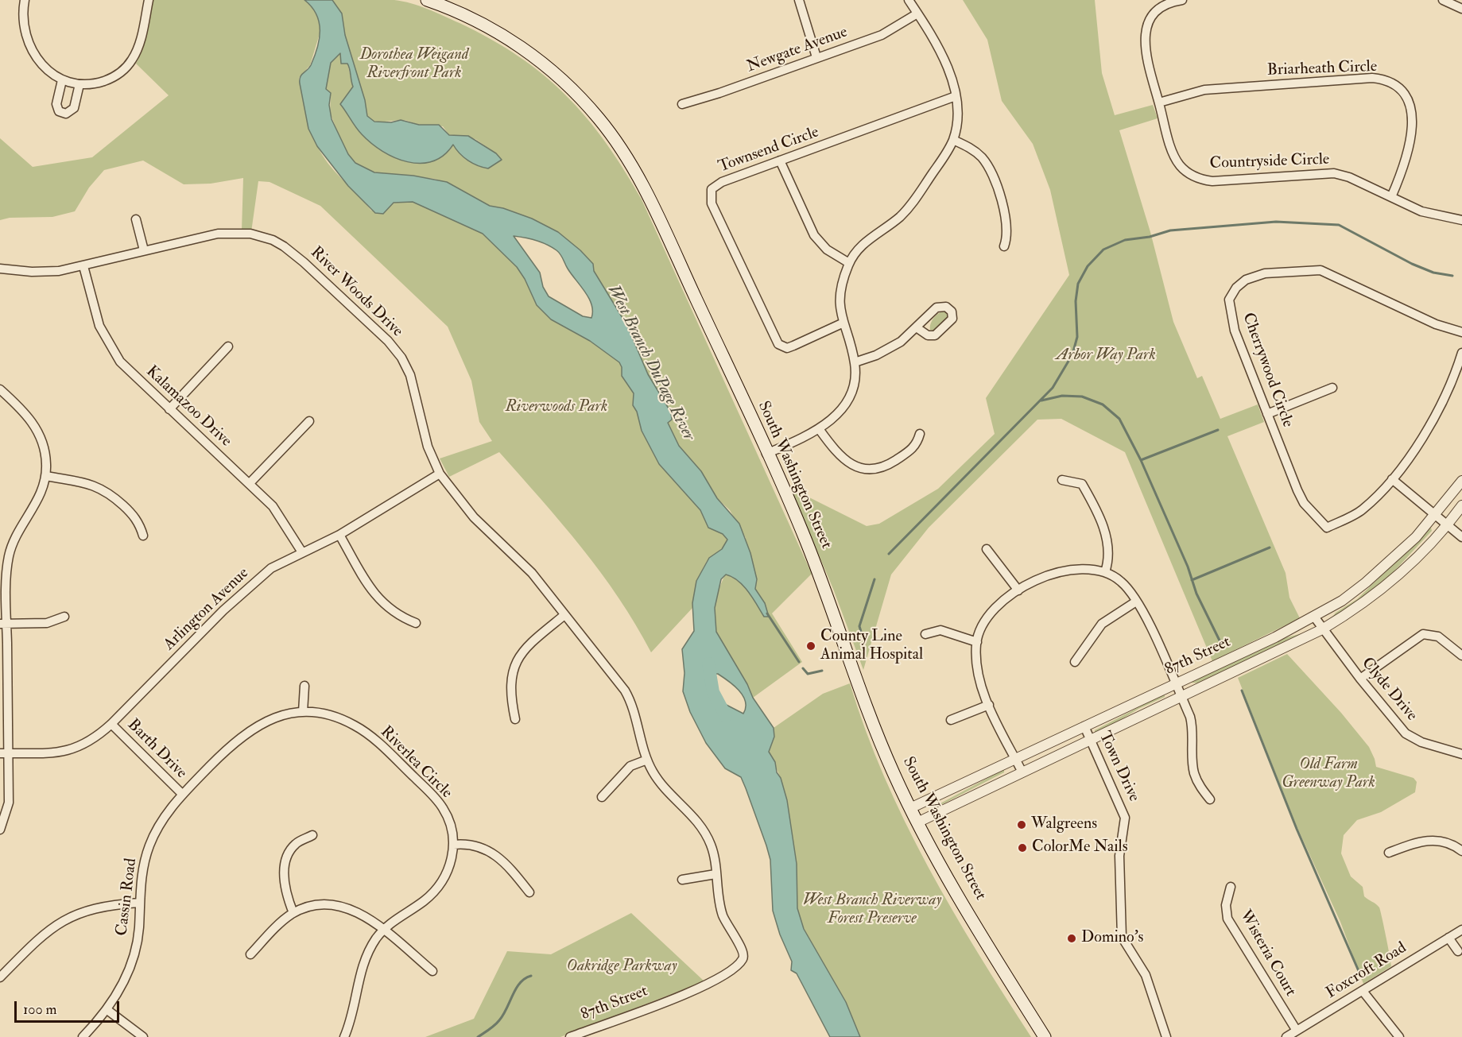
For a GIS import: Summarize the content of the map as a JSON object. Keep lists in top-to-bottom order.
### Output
{
  "streets": {
    "main road": ["South Washington Street"],
    "street": [
      "Newgate Avenue",
      "Briarheath Circle",
      "Townsend Circle",
      "Countryside Circle",
      "River Woods Drive",
      "Cherrywood Circle",
      "Kalamazoo Drive",
      "Arlington Avenue",
      "87th Street",
      "Clyde Drive",
      "Barth Drive",
      "Riverlea Circle",
      "Town Drive",
      "Cassin Road",
      "Wisteria Court",
      "Foxcroft Road"
    ]
  },
  "crossings": [
    ["Briarheath Circle", "Countryside Circle"],
    ["River Woods Drive", "Kalamazoo Drive"],
    ["River Woods Drive", "Arlington Avenue"],
    ["River Woods Drive", "87th Street"],
    ["Kalamazoo Drive", "Arlington Avenue"],
    ["South Washington Street", "87th Street"],
    ["Arlington Avenue", "Barth Drive"],
    ["87th Street", "Clyde Drive"],
    ["87th Street", "Town Drive"],
    ["Barth Drive", "Cassin Road"],
    ["Riverlea Circle", "Cassin Road"],
    ["Wisteria Court", "Foxcroft Road"]
  ],
  "water": ["West Branch DuPage River"],
  "parks": [
    "Dorothea Weigand Riverfront Park",
    "Arbor Way Park",
    "Riverwoods Park",
    "Old Farm Greenway Park",
    "West Branch Riverway Forest Preserve",
    "Oakridge Parkway"
  ],
  "places": [
    "County Line Animal Hospital",
    "Walgreens",
    "ColorMe Nails",
    "Domino's"
  ],
  "scale_bar": "100 m"
}
